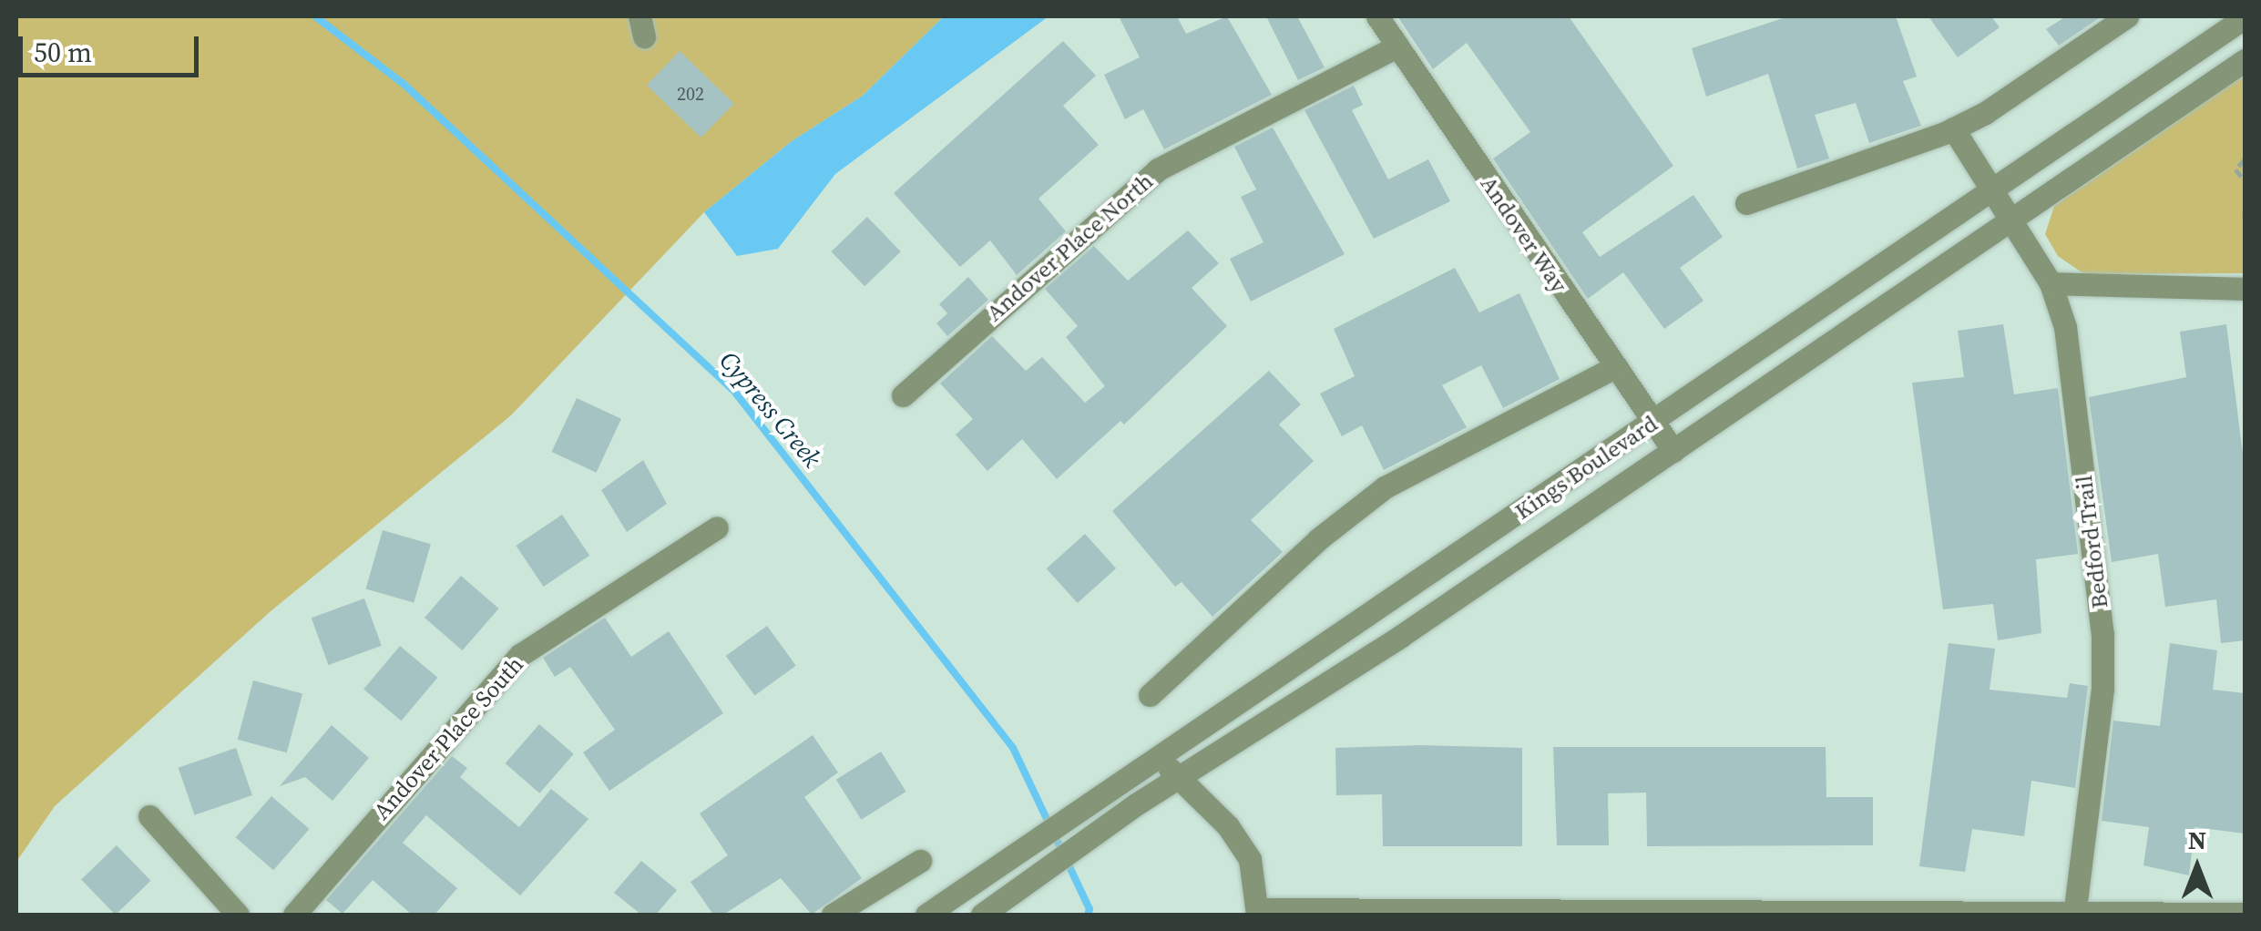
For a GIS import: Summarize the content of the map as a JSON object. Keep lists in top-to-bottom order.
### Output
{
  "streets": {
    "street": [
      "Andover Way",
      "Andover Place North",
      "Kings Boulevard",
      "Bedford Trail",
      "Andover Place South"
    ]
  },
  "crossings": [
    ["Andover Way", "Andover Place North"],
    ["Andover Way", "Kings Boulevard"],
    ["Kings Boulevard", "Bedford Trail"]
  ],
  "water": ["Cypress Creek"],
  "house_numbers": ["202"],
  "scale_bar": "50 m",
  "north": "top"
}
